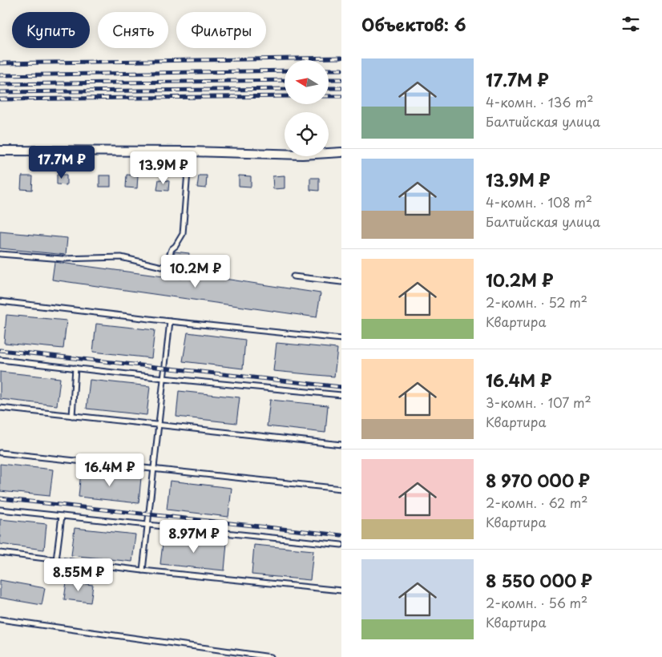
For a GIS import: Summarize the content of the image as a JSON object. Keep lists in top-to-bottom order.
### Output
{
  "north": "left",
  "page": {
    "heading": "Объектов: 6",
    "chip": ["Купить", "Снять", "Фильтры"],
    "list": [
      {
        "name": "17.7M ₽",
        "note": "4-комн. · 136 m² · Балтийская улица"
      },
      {
        "name": "13.9M ₽",
        "note": "4-комн. · 108 m² · Балтийская улица"
      },
      {
        "name": "10.2M ₽",
        "note": "2-комн. · 52 m² · Квартира"
      },
      {
        "name": "16.4M ₽",
        "note": "3-комн. · 107 m² · Квартира"
      },
      {
        "name": "8 970 000 ₽",
        "note": "2-комн. · 62 m² · Квартира"
      },
      {
        "name": "8 550 000 ₽",
        "note": "2-комн. · 56 m² · Квартира"
      }
    ],
    "price": [
      "17.7M ₽",
      "13.9M ₽",
      "10.2M ₽",
      "16.4M ₽",
      "8.97M ₽",
      "8.55M ₽"
    ]
  }
}
